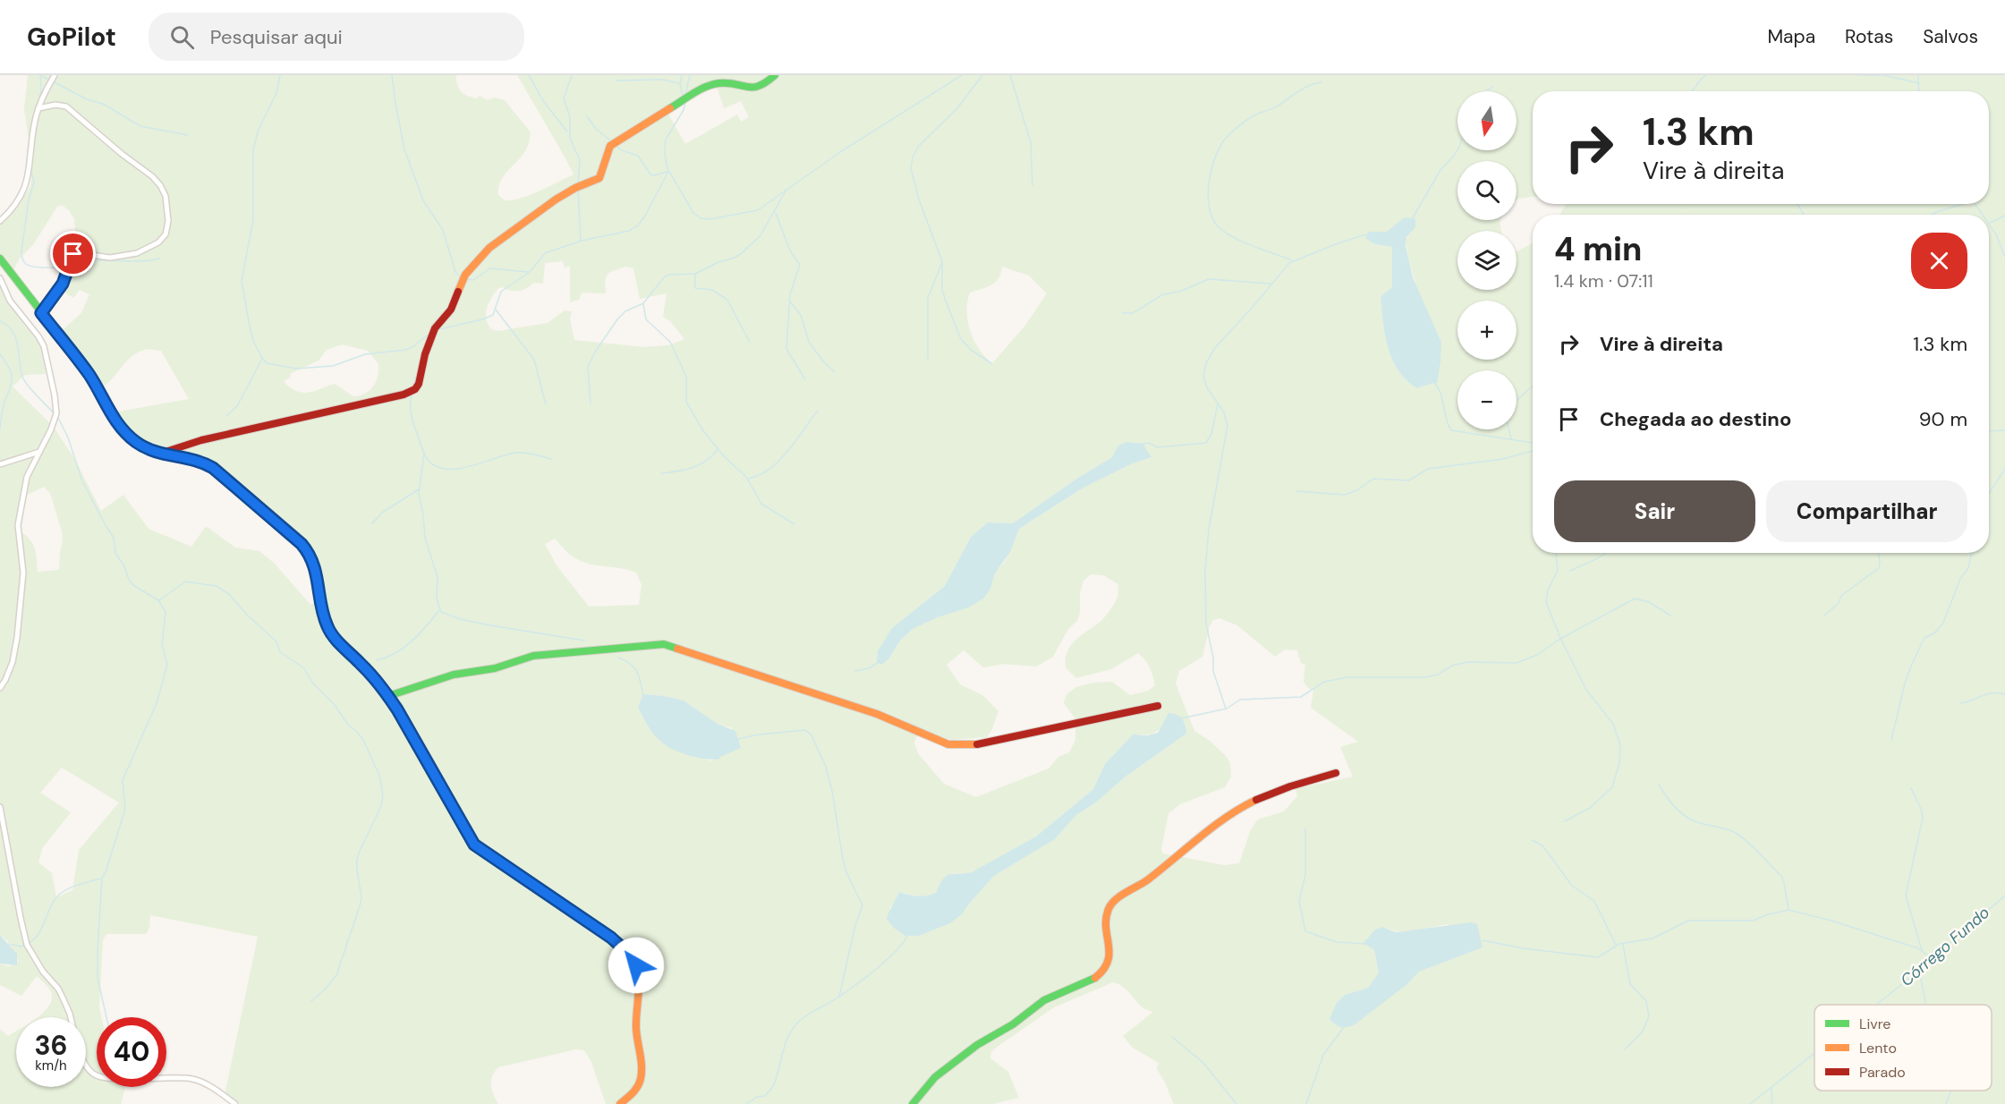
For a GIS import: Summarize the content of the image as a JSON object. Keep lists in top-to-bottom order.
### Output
{
  "water": ["Córrego Fundo"],
  "legend": ["Livre", "Lento", "Parado"],
  "north": "bottom",
  "page": {
    "header": "GoPilot",
    "search": "Pesquisar aqui",
    "nav": ["Mapa", "Rotas", "Salvos"],
    "map_buttons": ["+", "−"],
    "turn": ["1.3 km", "Vire à direita"],
    "heading": ["4 min", "1.4 km · 07:11"],
    "list": [
      {
        "name": "Vire à direita",
        "value": "1.3 km"
      },
      {
        "name": "Chegada ao destino",
        "value": "90 m"
      }
    ],
    "buttons": ["Sair", "Compartilhar"],
    "speed": "36 km/h",
    "limit": "40"
  }
}
